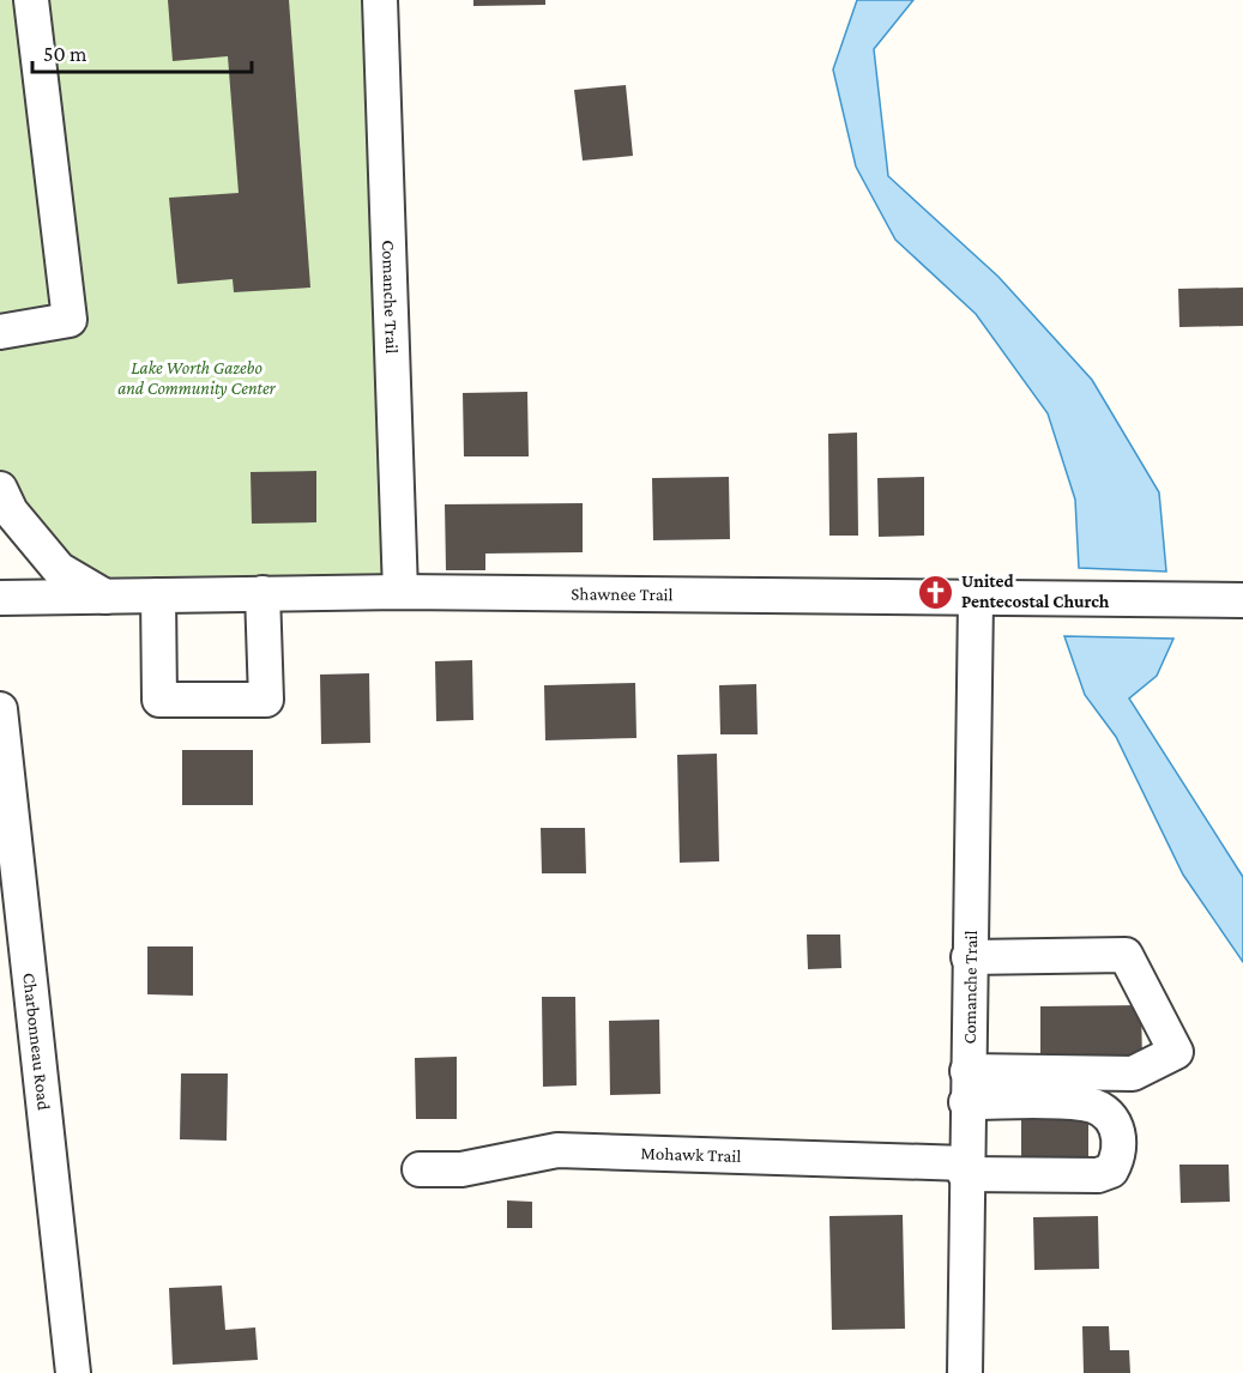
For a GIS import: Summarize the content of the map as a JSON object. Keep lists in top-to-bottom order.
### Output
{
  "streets": {
    "street": [
      "Comanche Trail",
      "Shawnee Trail",
      "Charbonneau Road",
      "Mohawk Trail"
    ]
  },
  "crossings": [
    ["Comanche Trail", "Shawnee Trail"],
    ["Comanche Trail", "Mohawk Trail"]
  ],
  "parks": ["Lake Worth Gazebo and Community Center"],
  "places": {
    "church": ["United Pentecostal Church"]
  },
  "scale_bar": "50 m"
}
